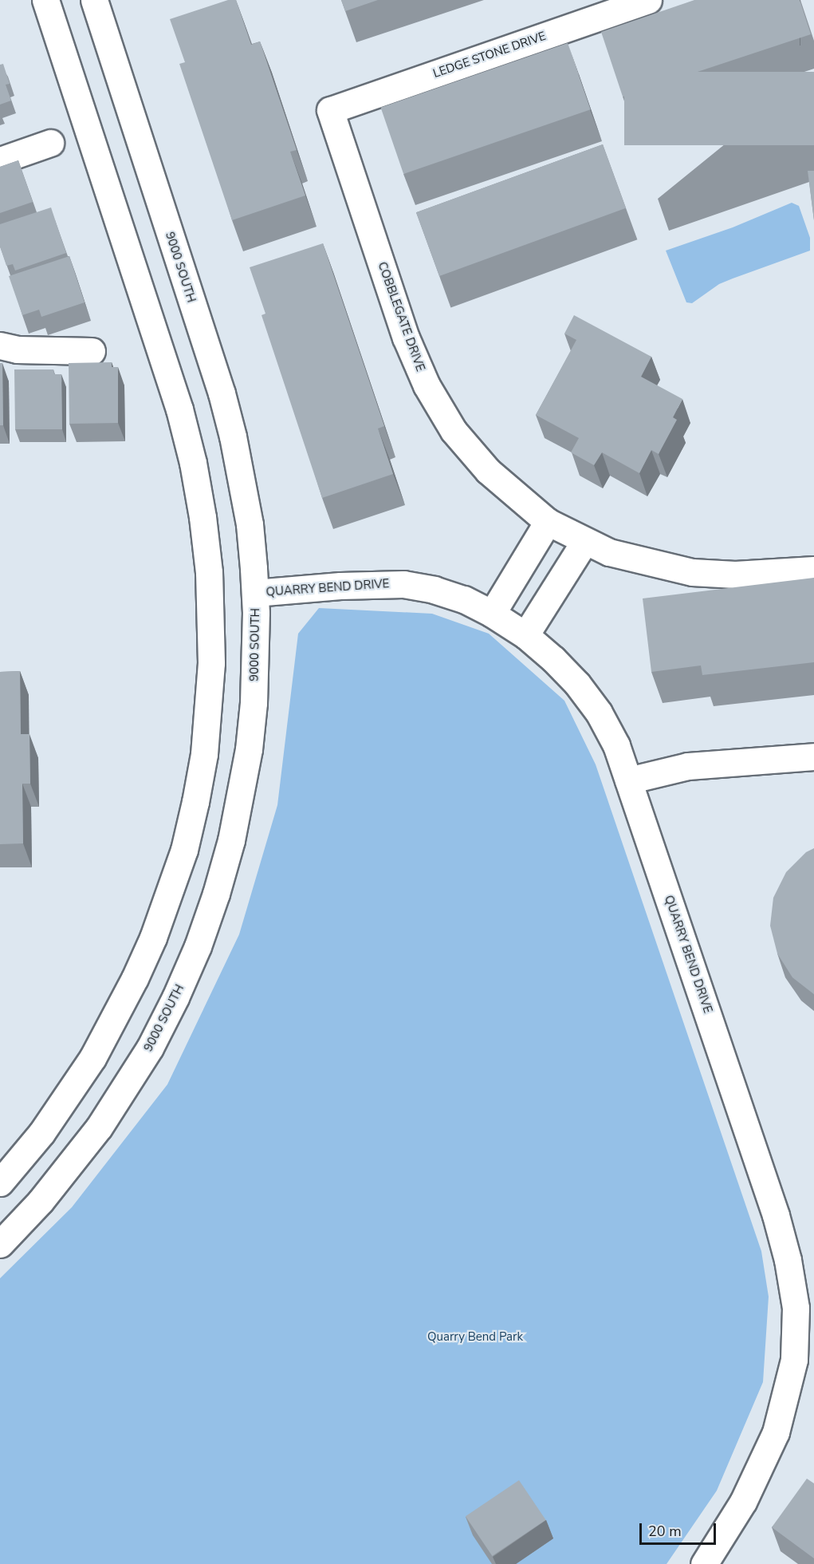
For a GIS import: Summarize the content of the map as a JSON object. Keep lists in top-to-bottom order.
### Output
{
  "streets": {
    "street": [
      "LEDGE STONE DRIVE",
      "9000 SOUTH",
      "COBBLEGATE DRIVE",
      "QUARRY BEND DRIVE"
    ]
  },
  "crossings": [
    ["LEDGE STONE DRIVE", "COBBLEGATE DRIVE"],
    ["9000 SOUTH", "QUARRY BEND DRIVE"]
  ],
  "parks": ["Quarry Bend Park"],
  "scale_bar": "20 m"
}
